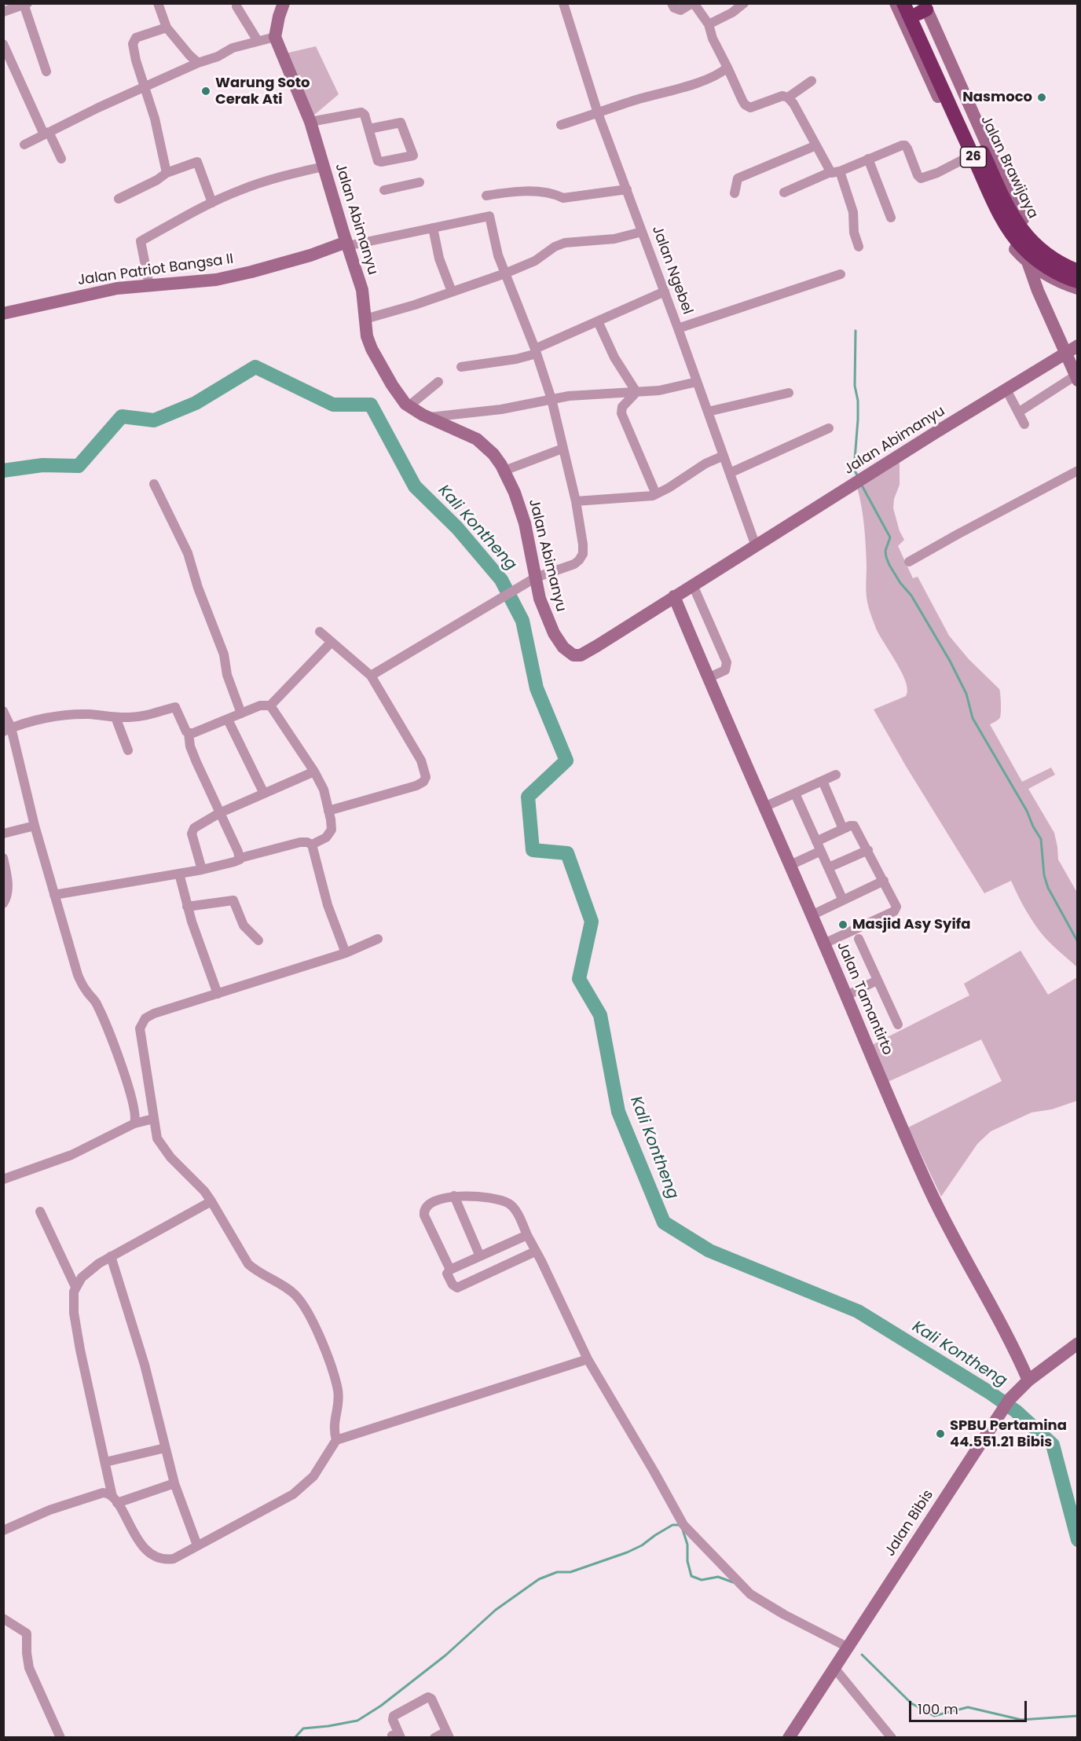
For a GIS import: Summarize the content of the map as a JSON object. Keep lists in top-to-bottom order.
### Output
{
  "streets": {
    "highway": ["26", "Jalan Brawijaya"],
    "street": [
      "Jalan Abimanyu",
      "Jalan Patriot Bangsa II",
      "Jalan Ngebel",
      "Jalan Tamantirto",
      "Jalan Bibis"
    ]
  },
  "crossings": [
    ["Jalan Abimanyu", "Jalan Ngebel"],
    ["Jalan Abimanyu", "Jalan Tamantirto"],
    ["Jalan Tamantirto", "Jalan Bibis"]
  ],
  "water": ["Kali Kontheng"],
  "places": [
    "Warung Soto Cerak Ati",
    "Nasmoco",
    "Masjid Asy Syifa",
    "SPBU Pertamina 44.551.21 Bibis"
  ],
  "scale_bar": "100 m"
}
